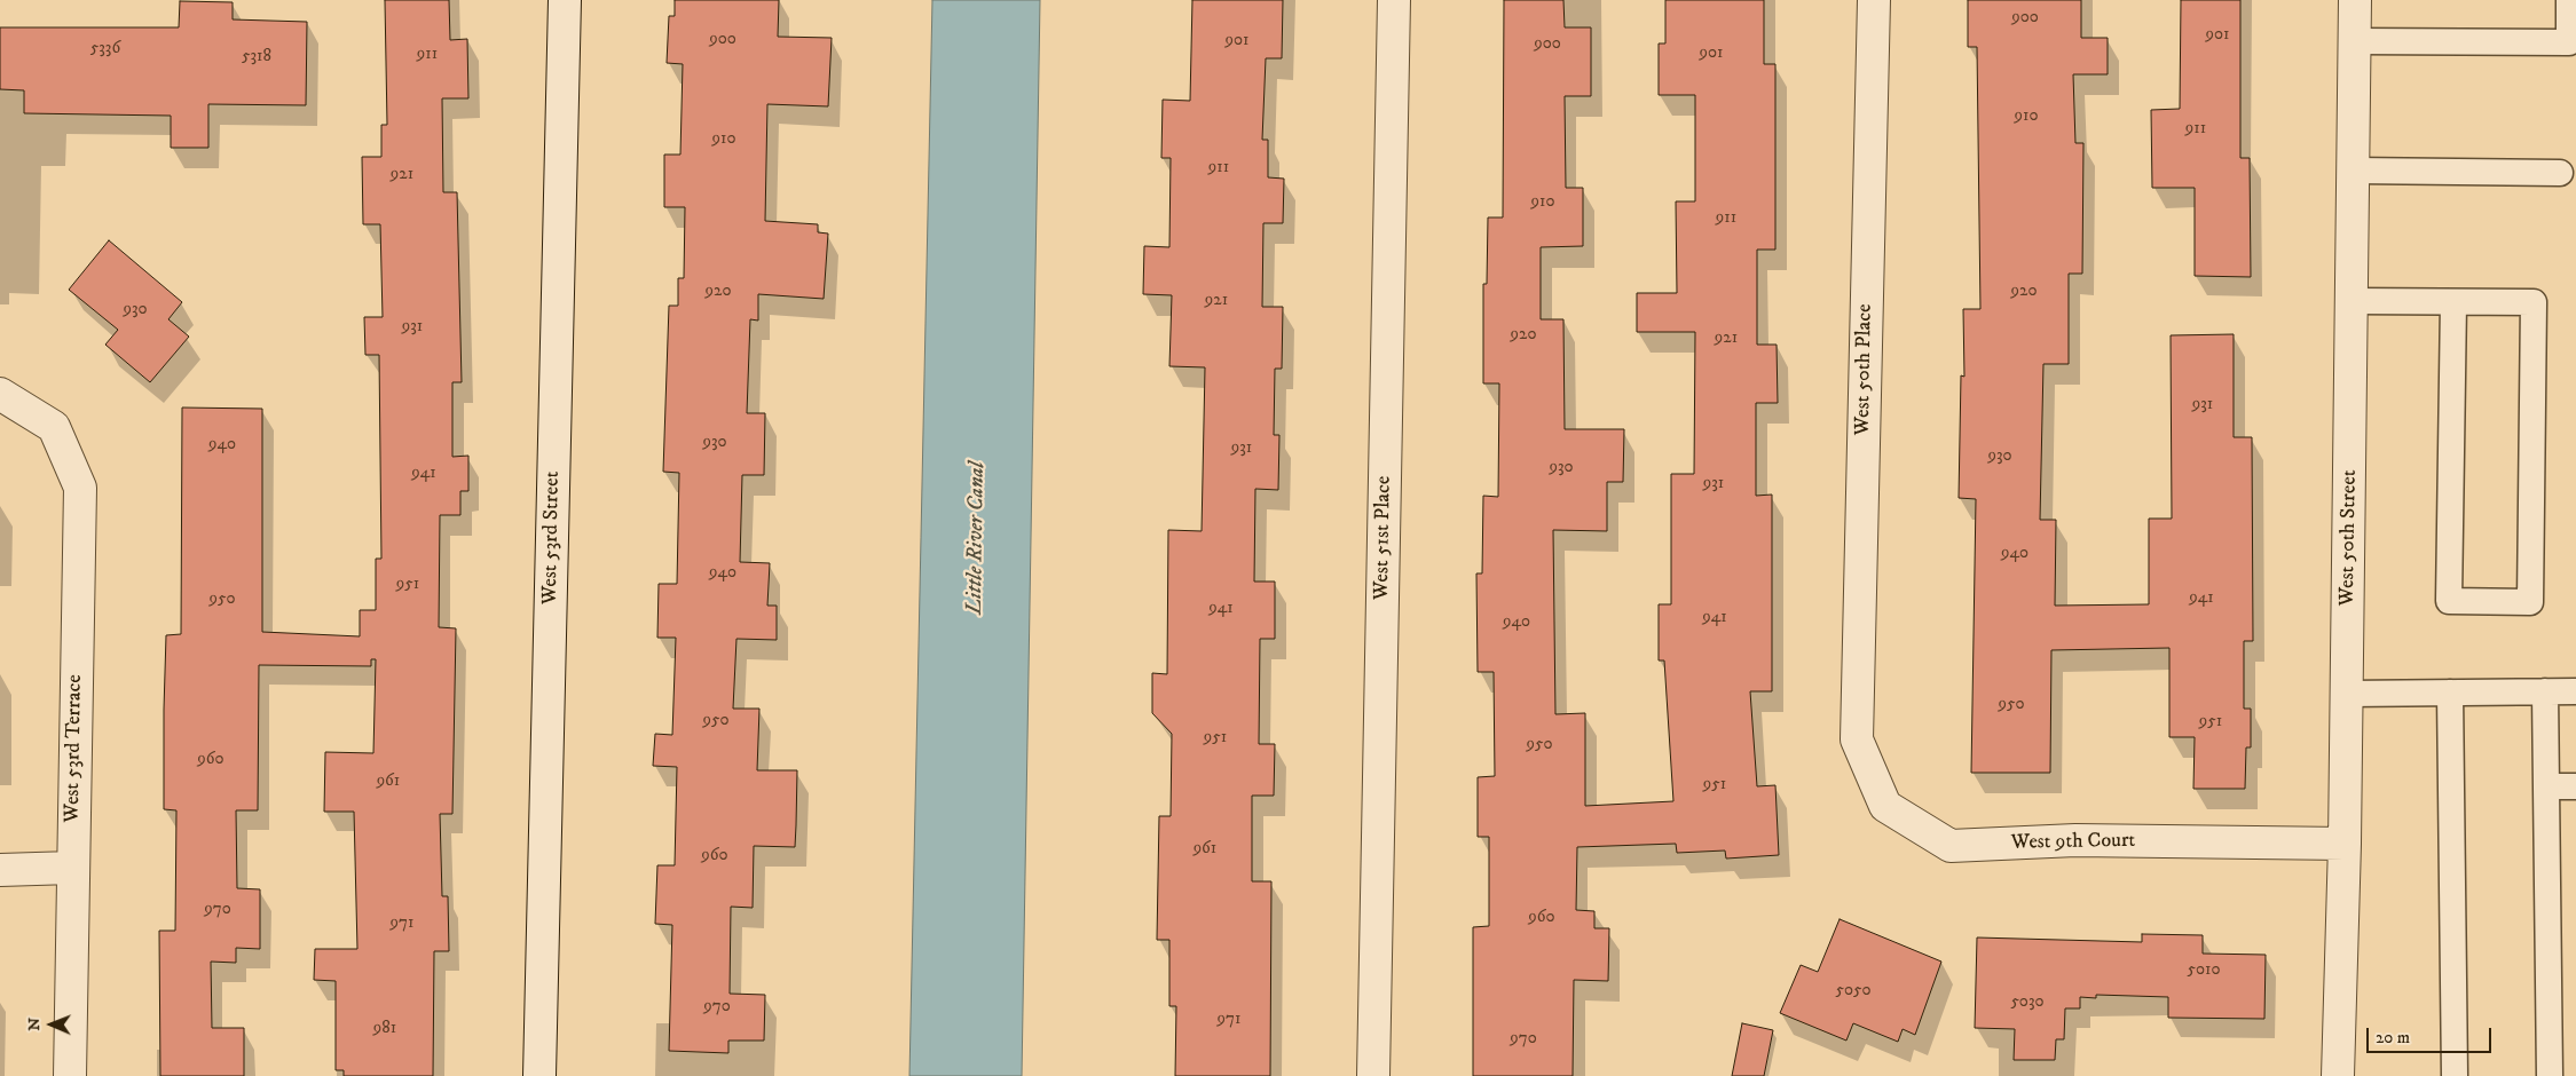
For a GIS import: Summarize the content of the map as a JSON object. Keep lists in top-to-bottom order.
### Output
{
  "streets": {
    "street": [
      "West 50th Place",
      "West 53rd Street",
      "West 51st Place",
      "West 50th Street",
      "West 53rd Terrace",
      "West 9th Court"
    ]
  },
  "crossings": [
    ["West 50th Place", "West 9th Court"],
    ["West 50th Street", "West 9th Court"]
  ],
  "water": ["Little River Canal"],
  "house_numbers": [
    "900",
    "901",
    "900",
    "901",
    "900",
    "5336",
    "901",
    "911",
    "5318",
    "910",
    "911",
    "910",
    "911",
    "921",
    "910",
    "911",
    "920",
    "920",
    "921",
    "930",
    "931",
    "920",
    "921",
    "931",
    "930",
    "940",
    "931",
    "930",
    "930",
    "941",
    "931",
    "940",
    "940",
    "951",
    "941",
    "950",
    "941",
    "941",
    "940",
    "950",
    "950",
    "951",
    "951",
    "950",
    "960",
    "961",
    "951",
    "961",
    "960",
    "970",
    "960",
    "971",
    "5010",
    "5050",
    "5030",
    "970",
    "971",
    "981",
    "970"
  ],
  "scale_bar": "20 m",
  "north": "left"
}
